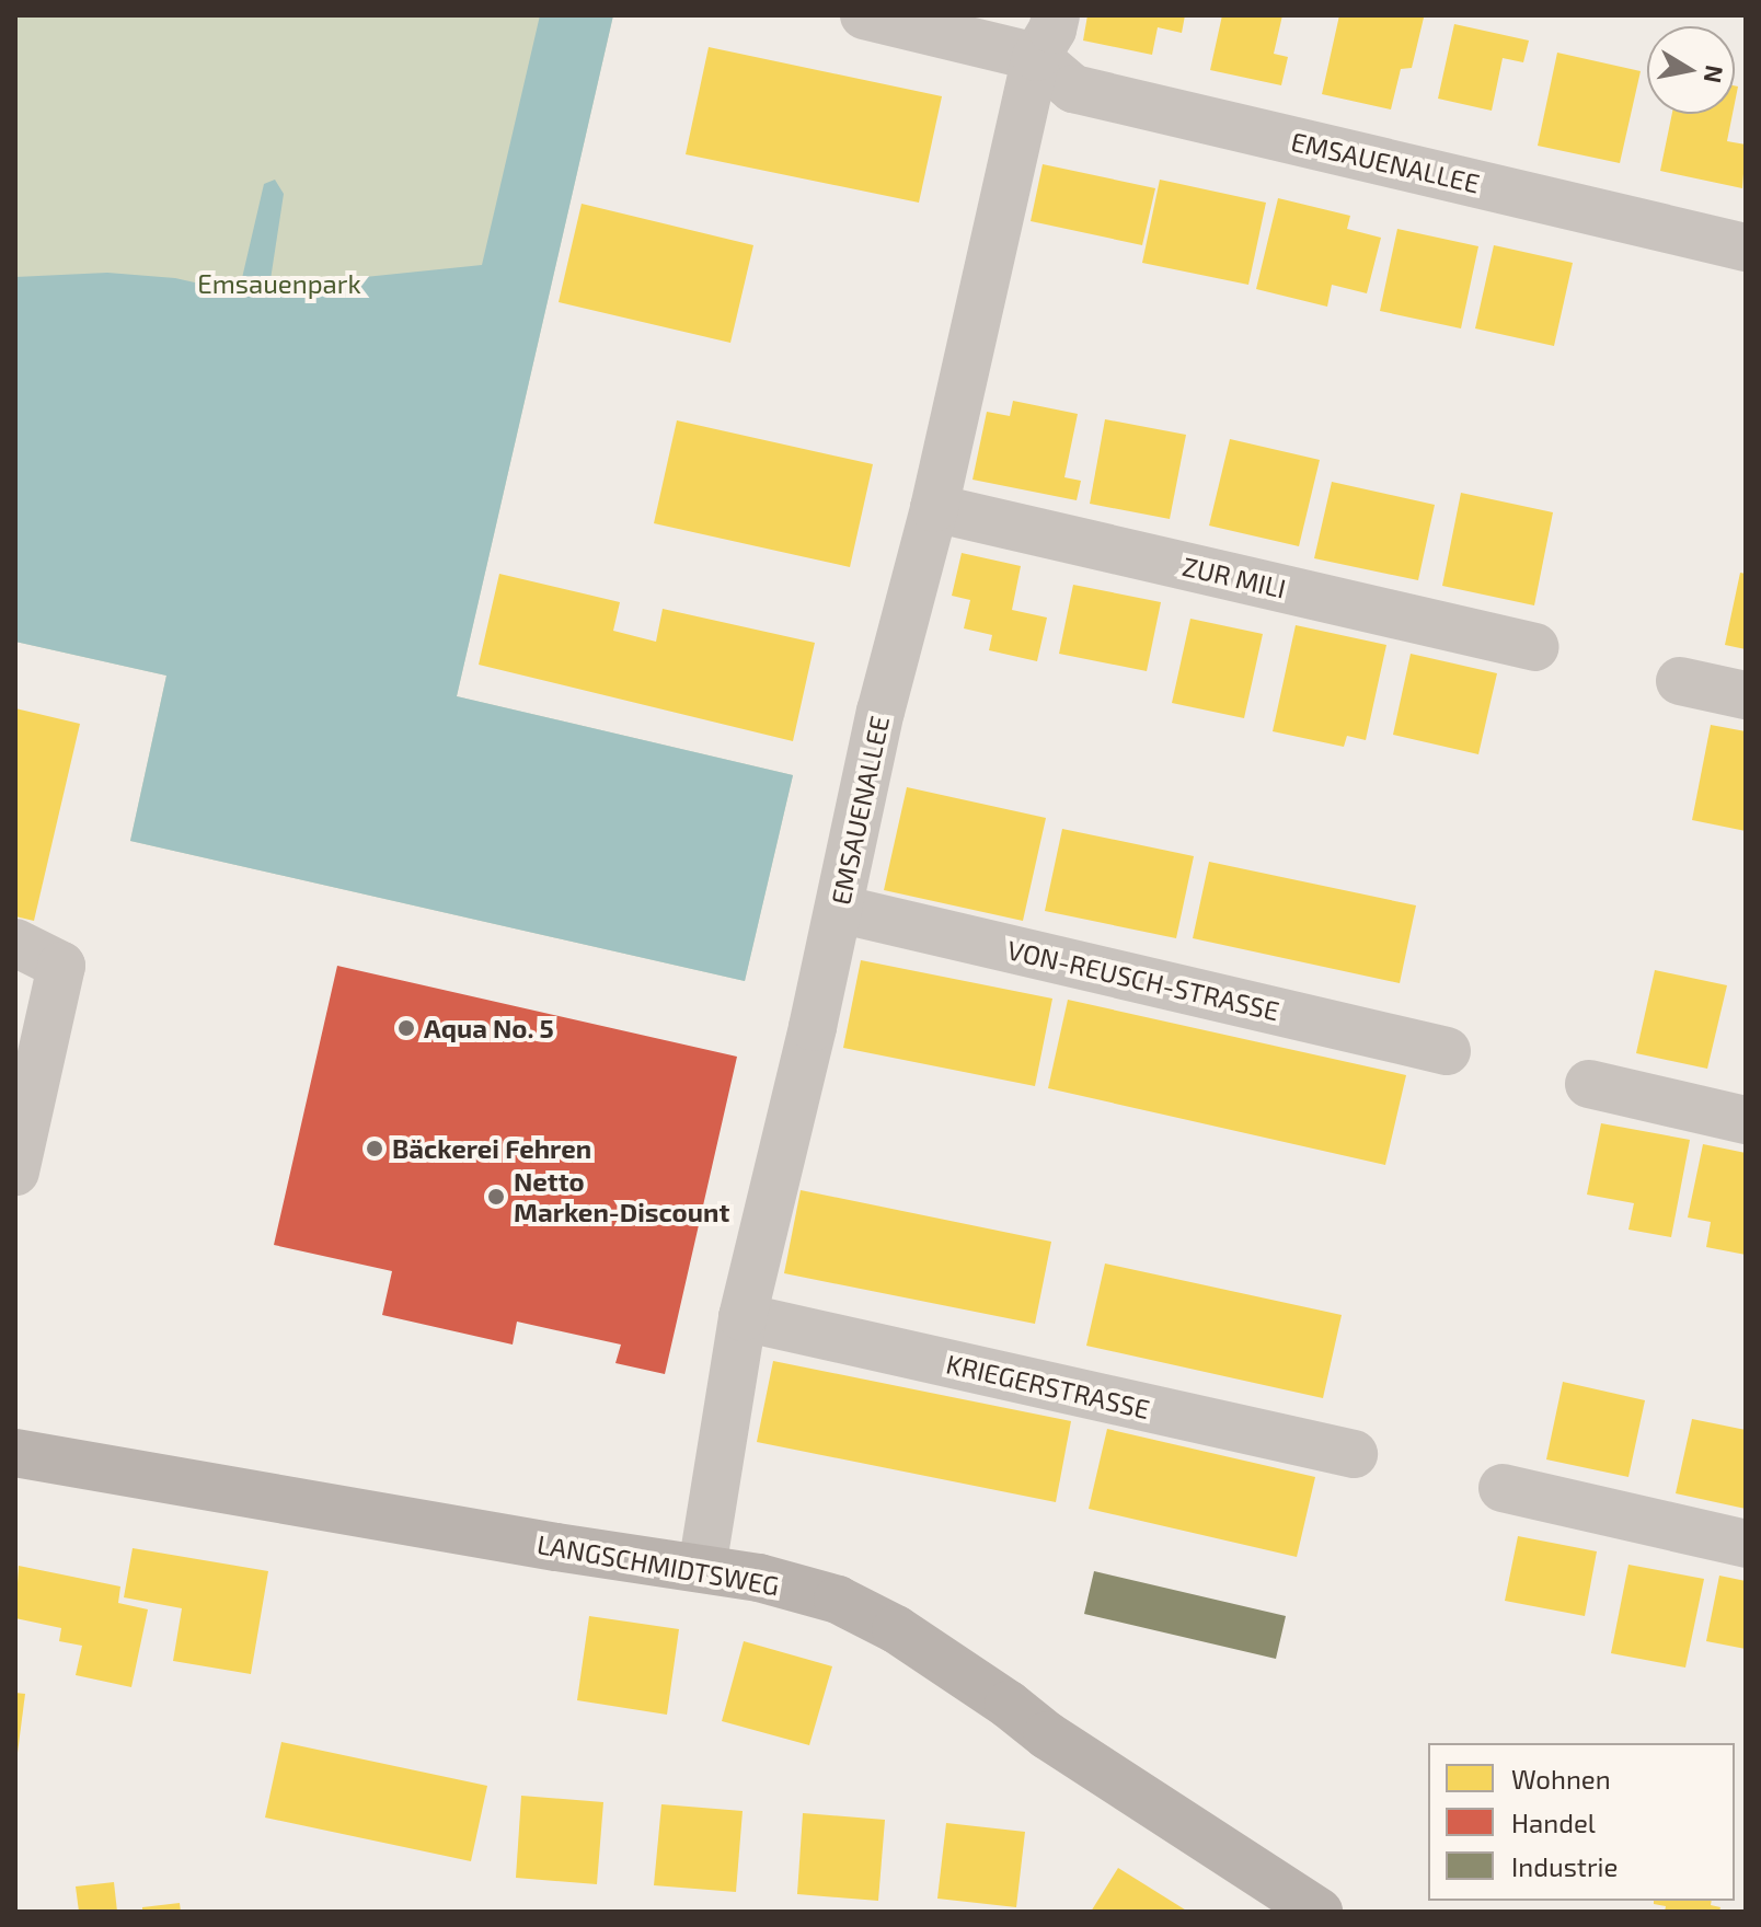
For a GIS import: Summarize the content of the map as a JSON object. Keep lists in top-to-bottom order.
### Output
{
  "streets": {
    "street": [
      "EMSAUENALLEE",
      "ZUR MILI",
      "VON-REUSCH-STRASSE",
      "KRIEGERSTRASSE",
      "LANGSCHMIDTSWEG"
    ]
  },
  "crossings": [
    ["EMSAUENALLEE", "ZUR MILI"],
    ["EMSAUENALLEE", "VON-REUSCH-STRASSE"],
    ["EMSAUENALLEE", "KRIEGERSTRASSE"],
    ["EMSAUENALLEE", "LANGSCHMIDTSWEG"]
  ],
  "parks": ["Emsauenpark"],
  "places": ["Aqua No. 5", "Bäckerei Fehren", "Netto Marken-Discount"],
  "legend": ["Wohnen", "Handel", "Industrie"],
  "north": "right"
}
